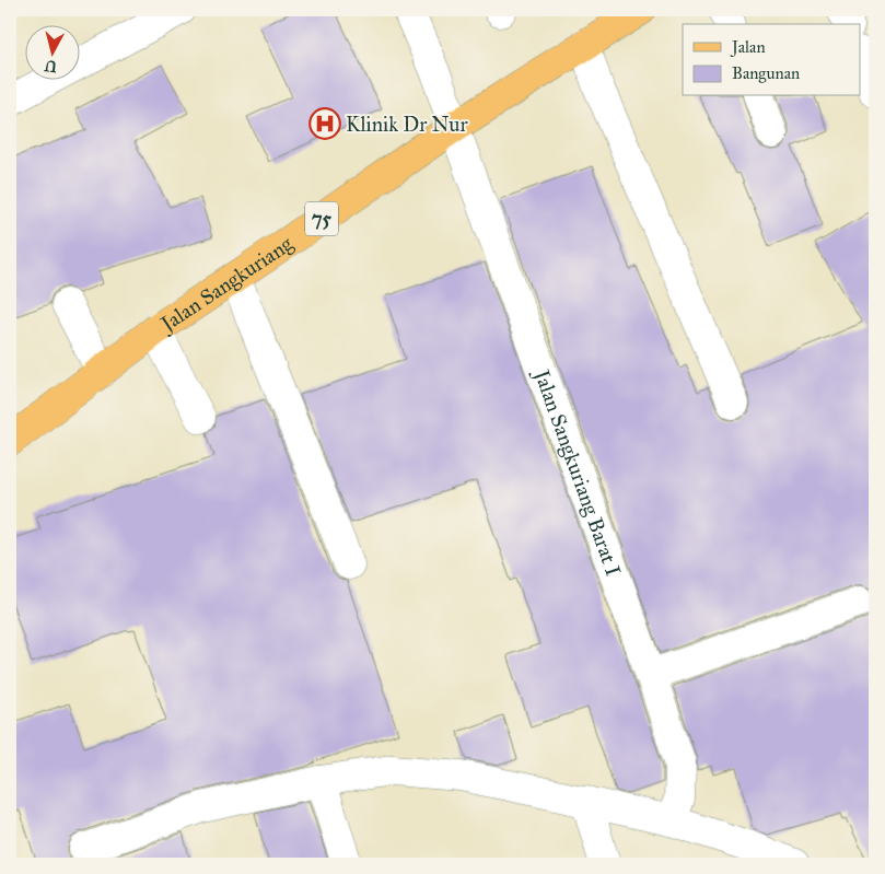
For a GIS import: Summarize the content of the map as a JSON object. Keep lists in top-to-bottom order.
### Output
{
  "streets": {
    "main road": ["75", "Jalan Sangkuriang"],
    "street": ["Jalan Sangkuriang Barat I"]
  },
  "crossings": [
    ["Jalan Sangkuriang", "Jalan Sangkuriang Barat I"]
  ],
  "places": {
    "hospital": ["Klinik Dr Nur"]
  },
  "legend": ["Jalan", "Bangunan"],
  "north": "bottom"
}
